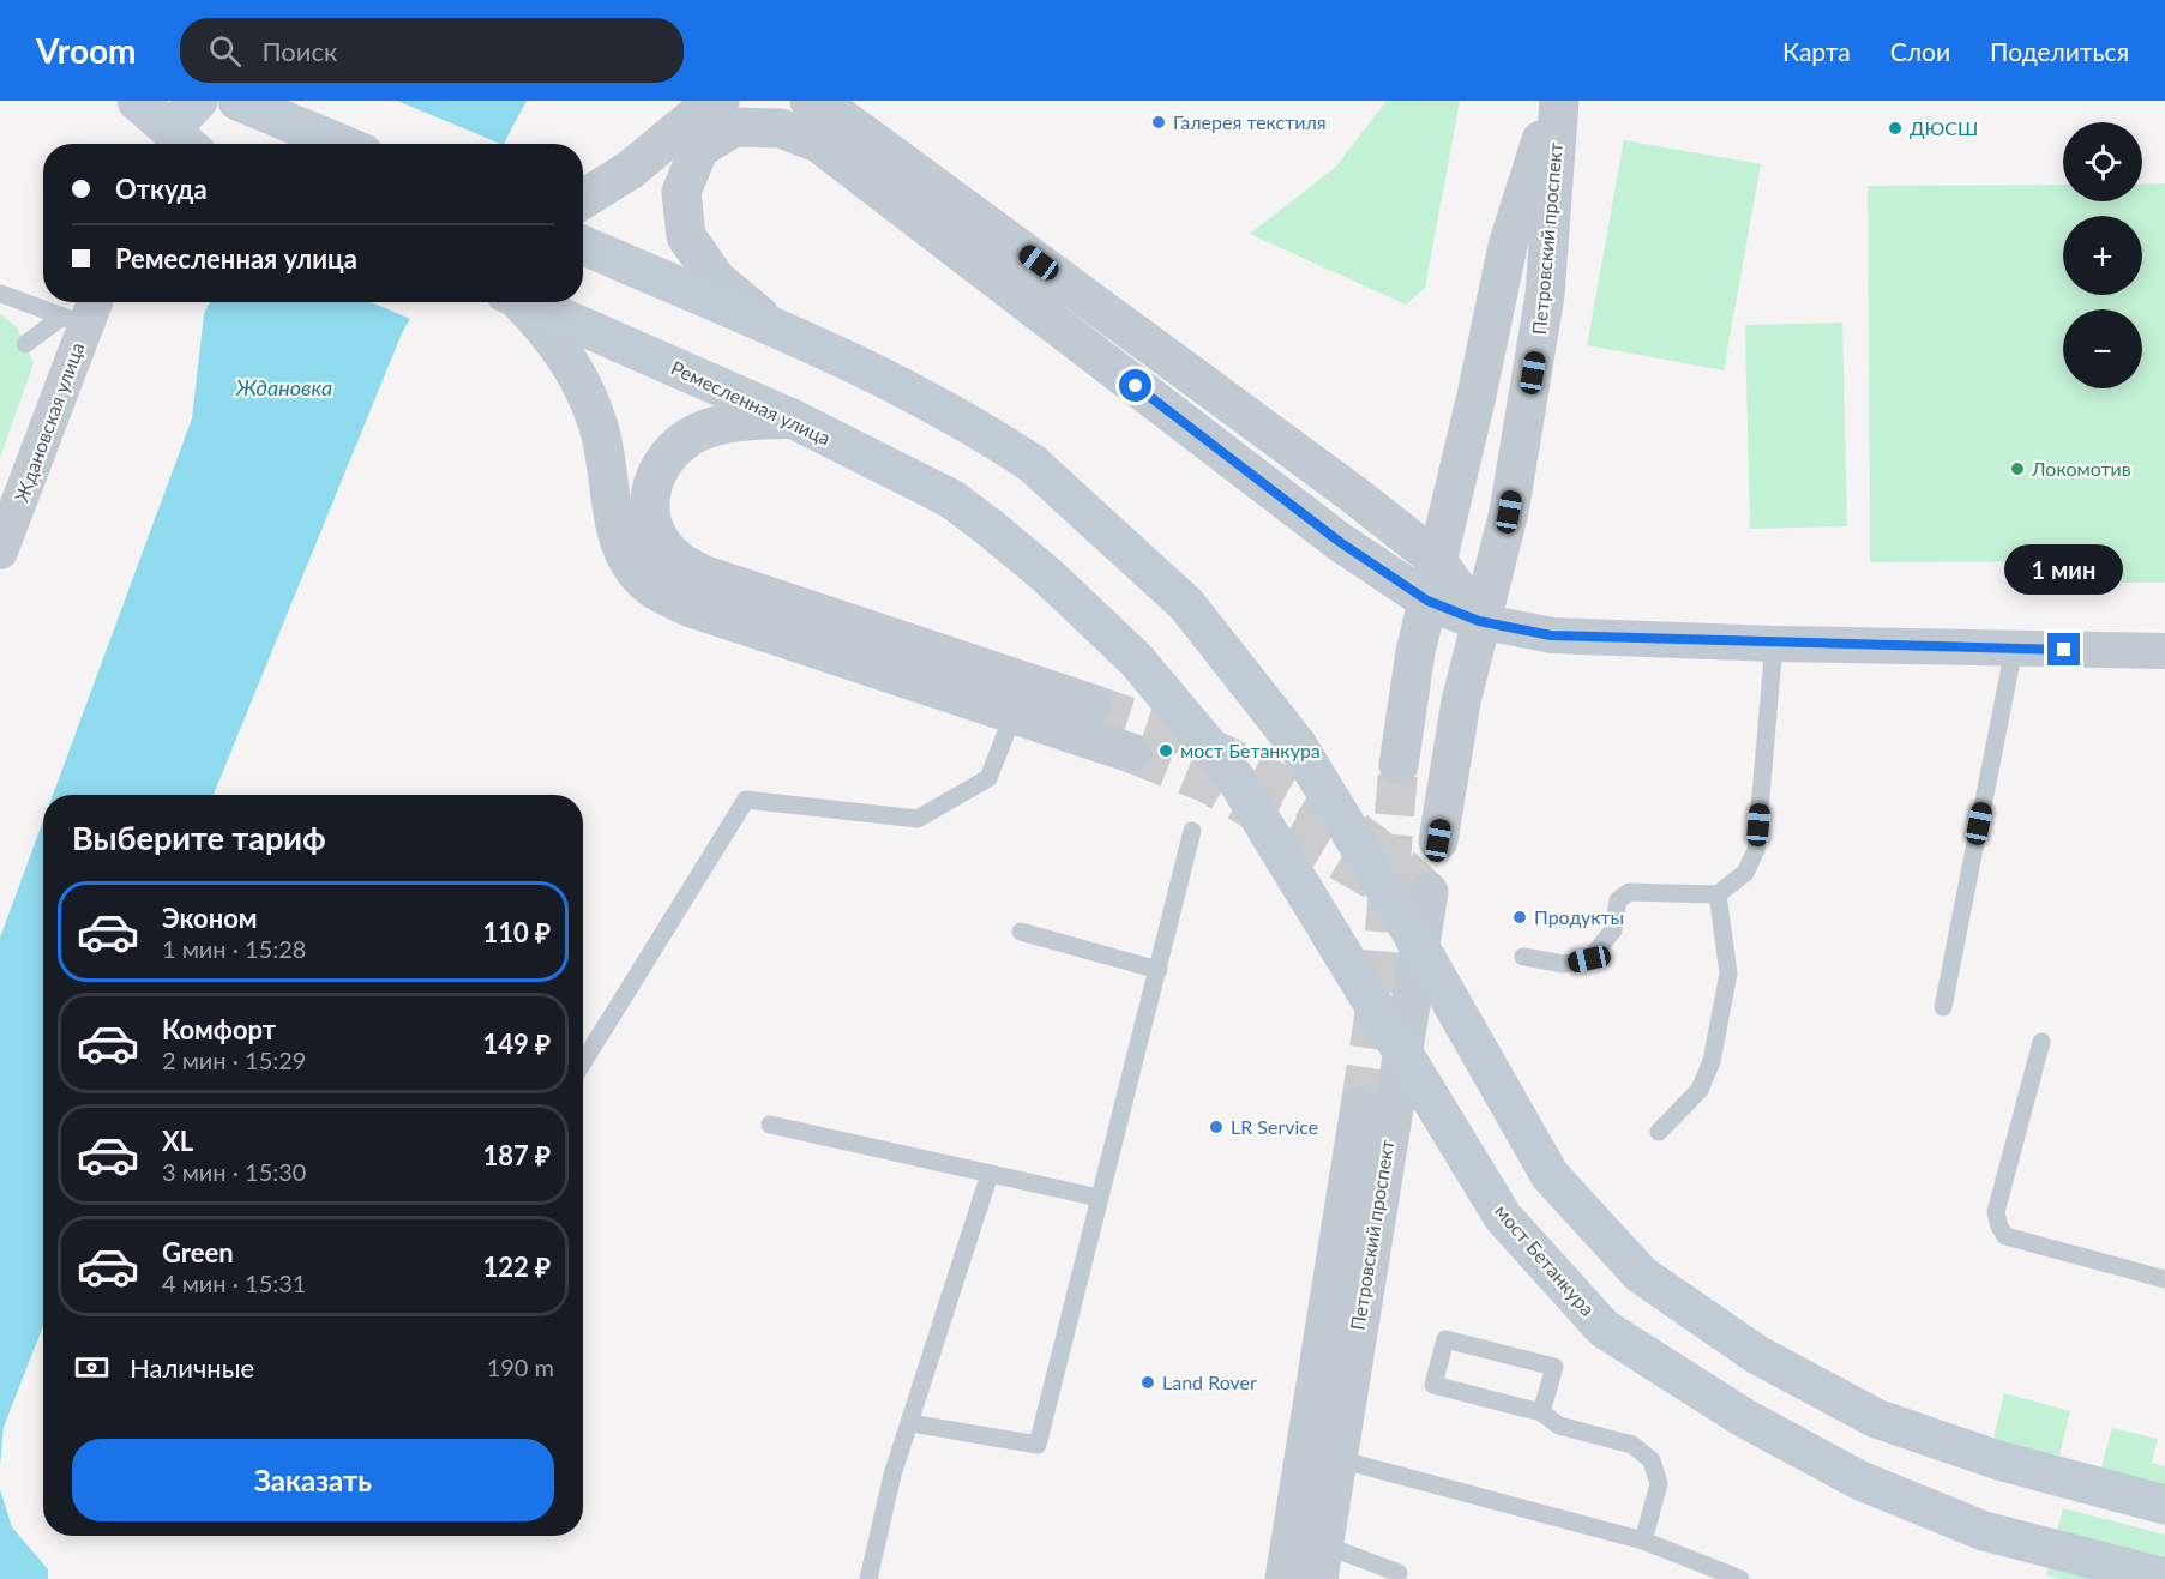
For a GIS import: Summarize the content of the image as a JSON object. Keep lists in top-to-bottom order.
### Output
{
  "streets": {
    "main road": ["Ремесленная улица", "мост Бетанкура"],
    "street": ["Петровский проспект", "Ждановская улица"]
  },
  "crossings": [
    ["Ремесленная улица", "мост Бетанкура"]
  ],
  "water": ["Ждановка"],
  "places": [
    "Галерея текстиля",
    "ДЮСШ",
    "Локомотив",
    "мост Бетанкура",
    "Продукты",
    "LR Service",
    "Land Rover"
  ],
  "page": {
    "header": "Vroom",
    "search": "Поиск",
    "nav": ["Карта", "Слои", "Поделиться"],
    "map_buttons": ["+", "−"],
    "banner": ["Откуда", "Ремесленная улица"],
    "bubble": "1 мин",
    "heading": "Выберите тариф",
    "list": [
      {
        "name": "Эконом",
        "note": "1 мин · 15:28",
        "value": "110 ₽"
      },
      {
        "name": "Комфорт",
        "note": "2 мин · 15:29",
        "value": "149 ₽"
      },
      {
        "name": "XL",
        "note": "3 мин · 15:30",
        "value": "187 ₽"
      },
      {
        "name": "Green",
        "note": "4 мин · 15:31",
        "value": "122 ₽"
      }
    ],
    "pay": ["Наличные", "190 m"],
    "buttons": "Заказать"
  }
}
